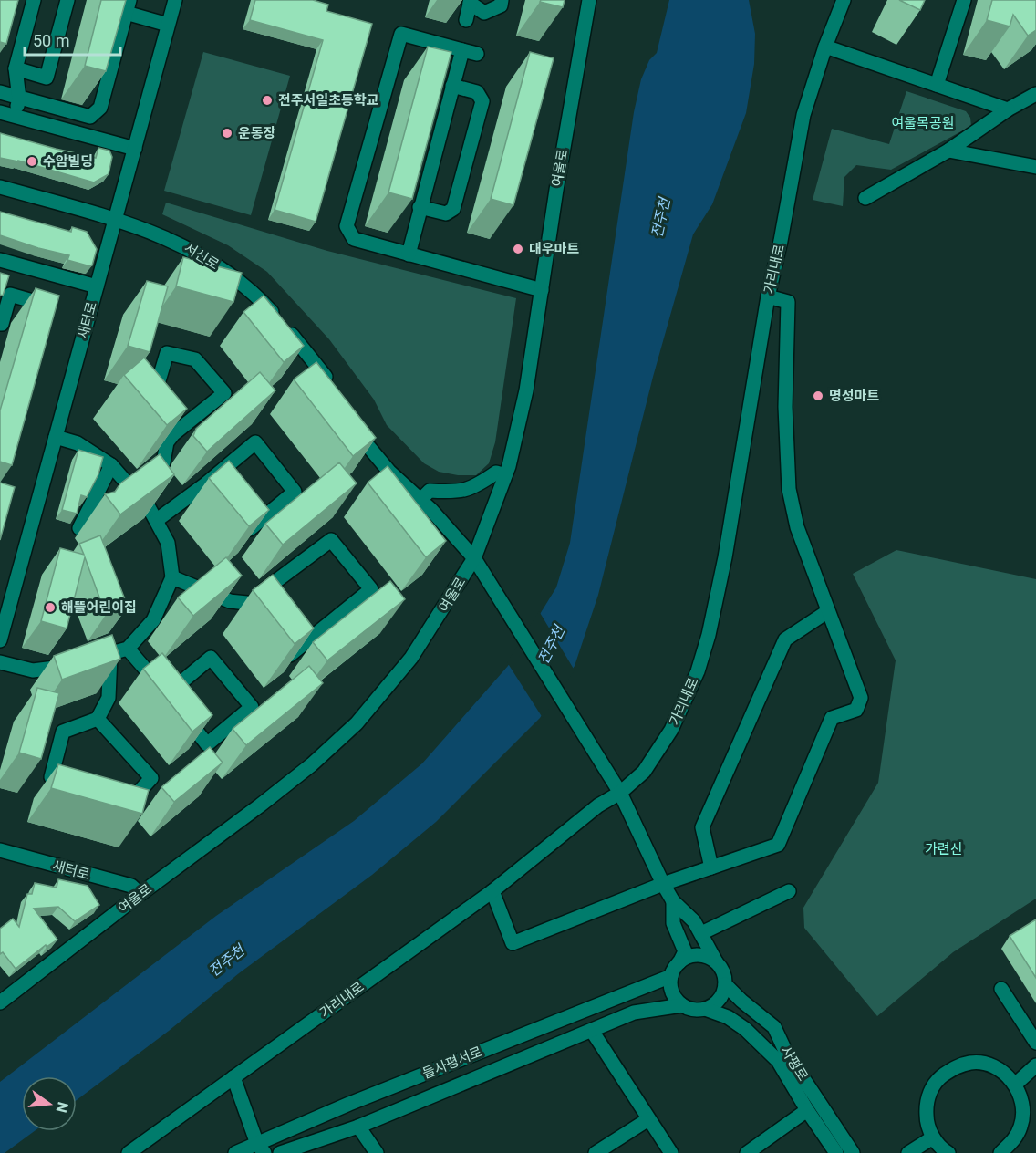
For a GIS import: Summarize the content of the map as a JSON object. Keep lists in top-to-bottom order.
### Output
{
  "streets": {
    "street": [
      "여울로",
      "서신로",
      "가리내로",
      "새터로",
      "들사평서로",
      "사평로"
    ]
  },
  "crossings": [
    ["여울로", "새터로"],
    ["여울로", "사평로"],
    ["서신로", "새터로"],
    ["가리내로", "사평로"],
    ["들사평서로", "사평로"]
  ],
  "water": ["전주천"],
  "parks": ["여울목공원", "가련산"],
  "places": [
    "전주서일초등학교",
    "운동장",
    "수암빌딩",
    "대우마트",
    "명성마트",
    "해뜰어린이집"
  ],
  "scale_bar": "50 m",
  "north": "right"
}
